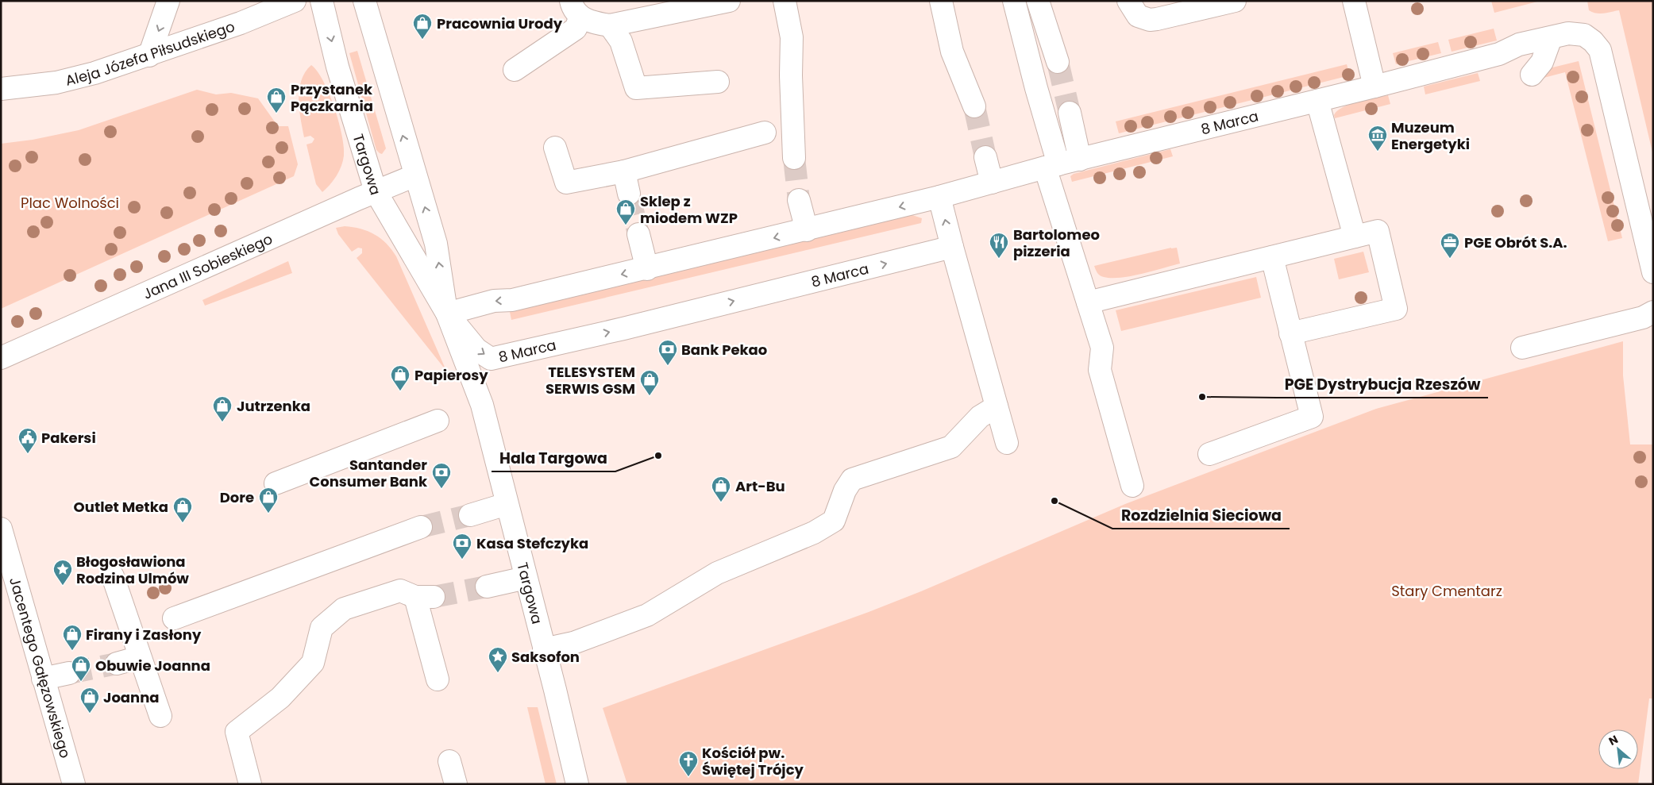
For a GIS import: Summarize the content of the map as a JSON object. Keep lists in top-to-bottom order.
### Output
{
  "streets": {
    "street": [
      "Aleja Józefa Piłsudskiego",
      "8 Marca",
      "Targowa",
      "Jana III Sobieskiego",
      "Jacentego Gałęzowskiego"
    ]
  },
  "crossings": [
    ["8 Marca", "Targowa"],
    ["Targowa", "Jana III Sobieskiego"]
  ],
  "parks": ["Plac Wolności", "Stary Cmentarz"],
  "places": {
    "shop": [
      "Pracownia Urody",
      "Przystanek Pączkarnia",
      "Sklep z miodem WZP",
      "Papierosy",
      "TELESYSTEM SERWIS GSM",
      "Jutrzenka",
      "Art-Bu",
      "Dore",
      "Outlet Metka",
      "Firany i Zasłony",
      "Obuwie Joanna",
      "Joanna"
    ],
    "museum": ["Muzeum Energetyki"],
    "restaurant": ["Bartolomeo pizzeria"],
    "office": ["PGE Obrót S.A."],
    "bank": ["Bank Pekao", "Santander Consumer Bank", "Kasa Stefczyka"],
    "other": ["PGE Dystrybucja Rzeszów", "Hala Targowa", "Rozdzielnia Sieciowa"],
    "public building": ["Pakersi"],
    "place": ["Błogosławiona Rodzina Ulmów", "Saksofon"],
    "church": ["Kościół pw. Świętej Trójcy"]
  },
  "north": "top left"
}
